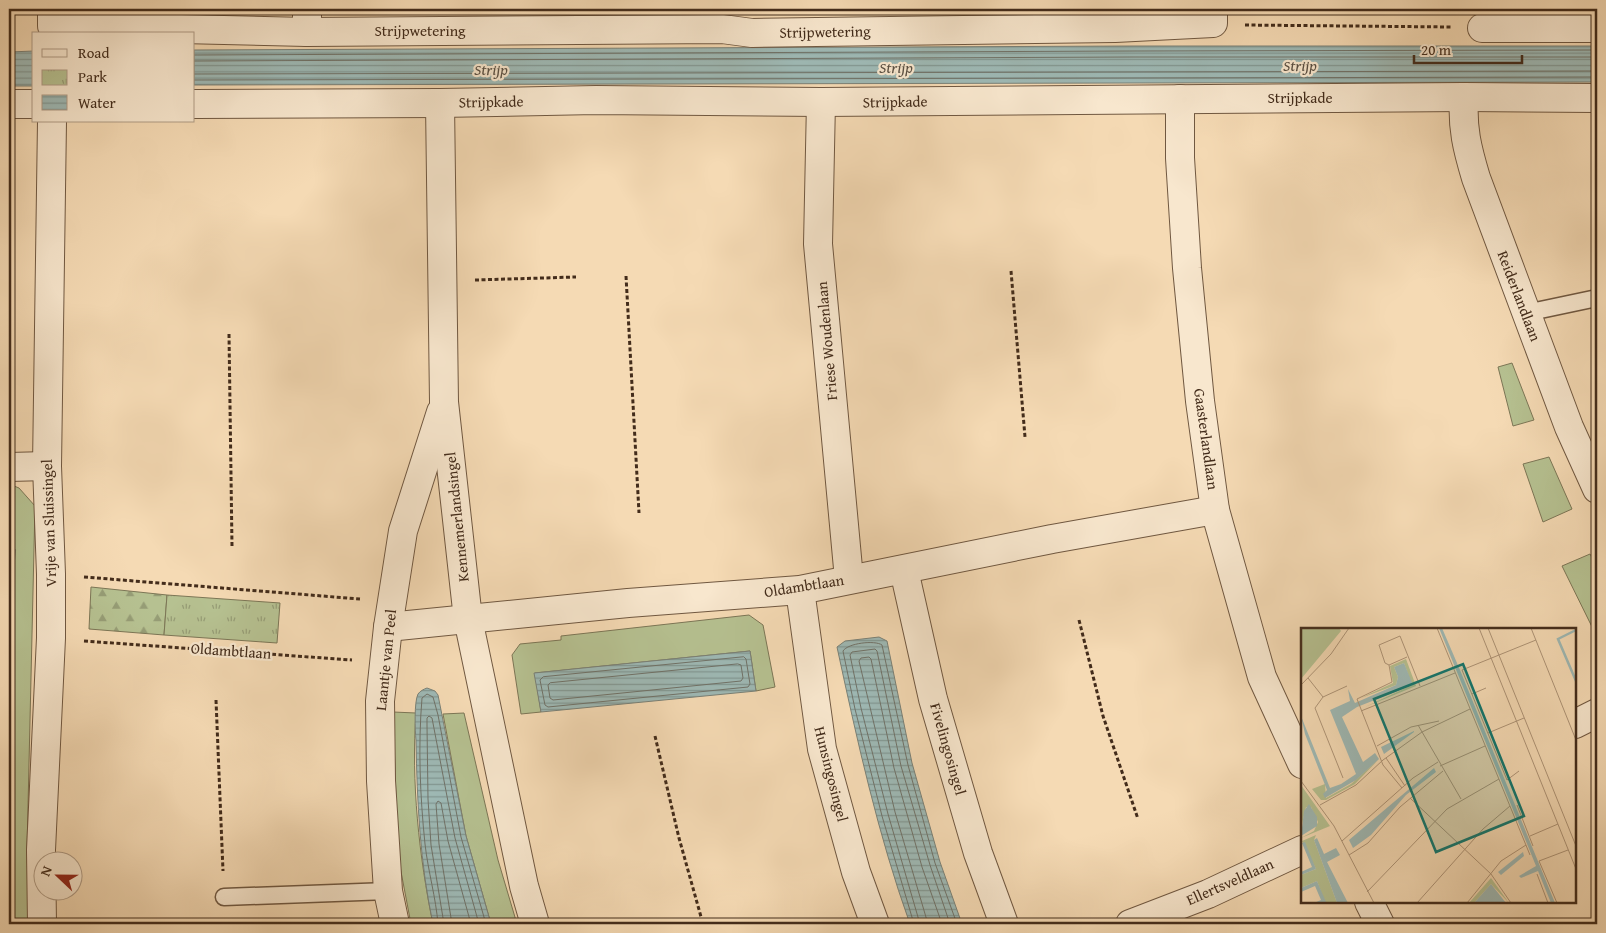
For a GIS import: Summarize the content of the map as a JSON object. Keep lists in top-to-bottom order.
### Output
{
  "streets": {
    "street": [
      "Strijpwetering",
      "Strijpkade",
      "Reiderlandlaan",
      "Friese Woudenlaan",
      "Gaasterlandlaan",
      "Kennemerlandsingel",
      "Vrije van Sluissingel",
      "Oldambtlaan",
      "Laantje van Peel",
      "Fivelingosingel",
      "Hunsingosingel",
      "Ellertsveldlaan"
    ]
  },
  "crossings": [
    ["Strijpkade", "Reiderlandlaan"],
    ["Strijpkade", "Friese Woudenlaan"],
    ["Strijpkade", "Gaasterlandlaan"],
    ["Strijpkade", "Kennemerlandsingel"],
    ["Friese Woudenlaan", "Oldambtlaan"],
    ["Gaasterlandlaan", "Oldambtlaan"],
    ["Kennemerlandsingel", "Oldambtlaan"],
    ["Kennemerlandsingel", "Laantje van Peel"],
    ["Vrije van Sluissingel", "Oldambtlaan"],
    ["Oldambtlaan", "Laantje van Peel"],
    ["Oldambtlaan", "Fivelingosingel"],
    ["Oldambtlaan", "Hunsingosingel"]
  ],
  "water": ["Strijp"],
  "legend": ["Road", "Park", "Water"],
  "scale_bar": "20 m",
  "north": "left"
}
